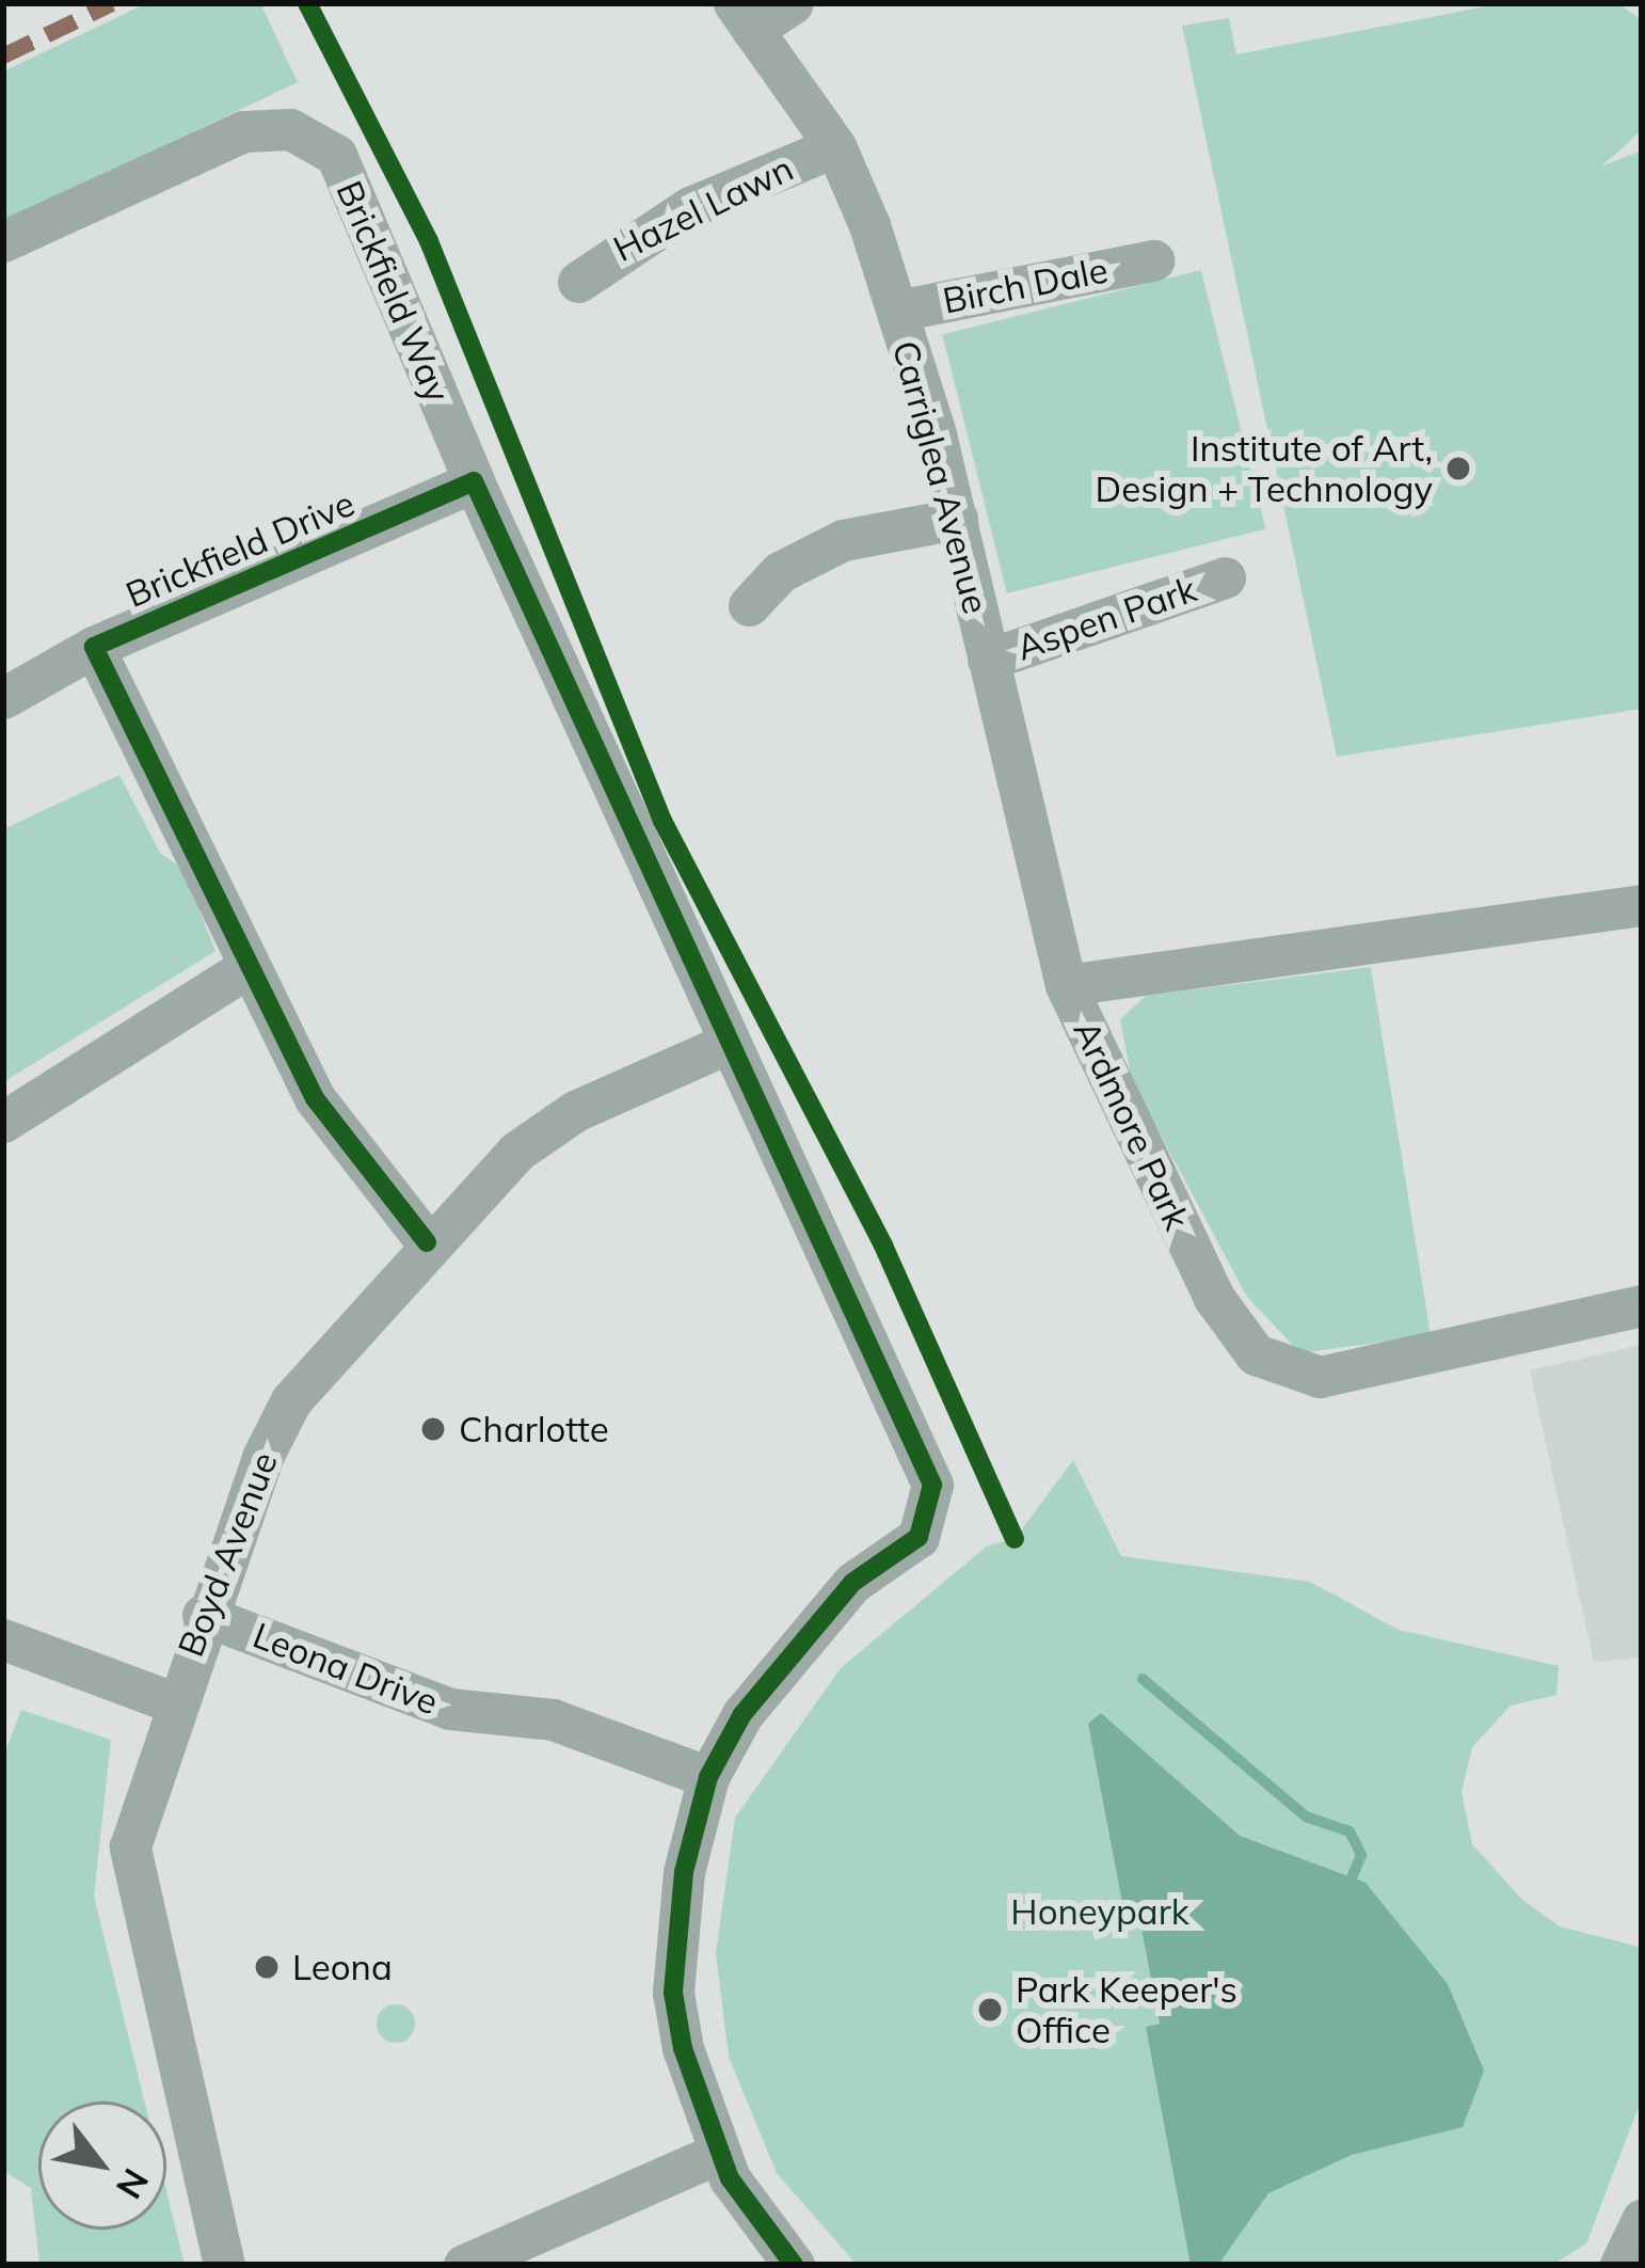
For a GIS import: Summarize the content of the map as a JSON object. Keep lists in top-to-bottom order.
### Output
{
  "streets": {
    "street": [
      "Hazel Lawn",
      "Birch Dale",
      "Brickfield Way",
      "Carriglea Avenue",
      "Brickfield Drive",
      "Aspen Park",
      "Ardmore Park",
      "Boyd Avenue",
      "Leona Drive"
    ]
  },
  "crossings": [
    ["Hazel Lawn", "Carriglea Avenue"],
    ["Birch Dale", "Carriglea Avenue"],
    ["Brickfield Way", "Brickfield Drive"],
    ["Carriglea Avenue", "Aspen Park"],
    ["Carriglea Avenue", "Ardmore Park"],
    ["Brickfield Drive", "Boyd Avenue"],
    ["Boyd Avenue", "Leona Drive"]
  ],
  "parks": ["Honeypark"],
  "places": [
    "Institute of Art, Design + Technology",
    "Charlotte",
    "Leona",
    "Park Keeper's Office"
  ],
  "north": "bottom right"
}
